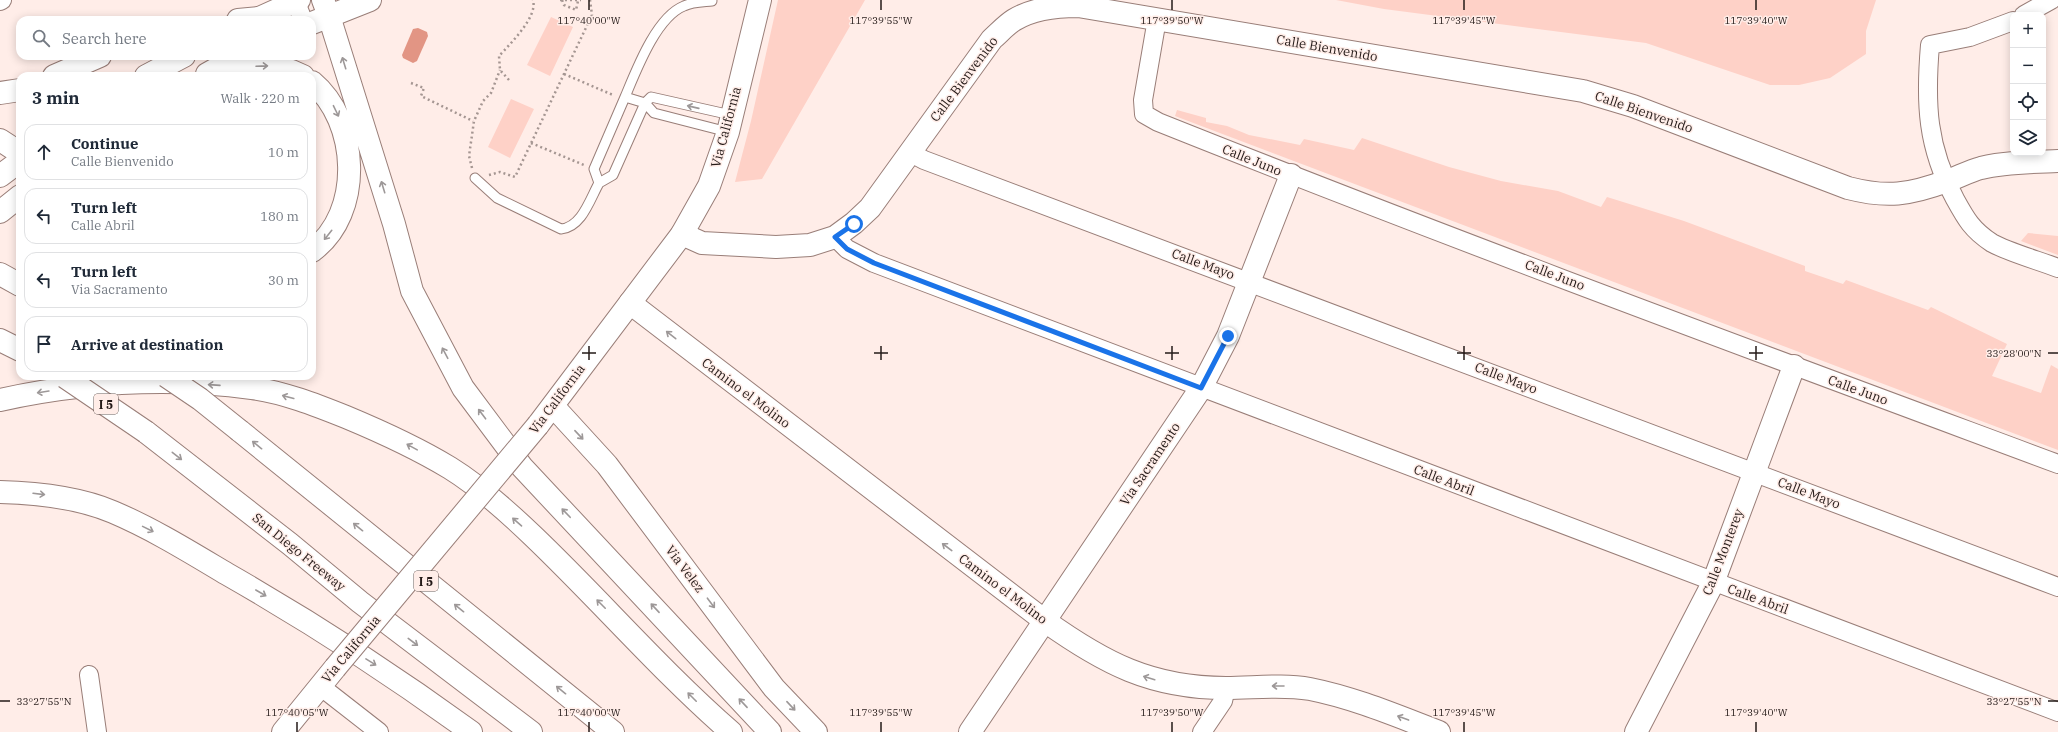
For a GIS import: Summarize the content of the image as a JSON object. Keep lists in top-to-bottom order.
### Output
{
  "streets": {
    "main road": [
      "Calle Bienvenido",
      "Via California",
      "Camino el Molino",
      "I 5",
      "Via Sacramento",
      "San Diego Freeway",
      "Calle Monterey",
      "Via Velez"
    ],
    "street": ["Calle Juno", "Calle Mayo", "Calle Abril"]
  },
  "crossings": [
    ["Calle Bienvenido", "Via California"],
    ["Calle Bienvenido", "Calle Juno"],
    ["Calle Bienvenido", "Calle Mayo"],
    ["Calle Bienvenido", "Calle Abril"],
    ["Via California", "Camino el Molino"],
    ["Via California", "Via Velez"],
    ["Calle Juno", "Via Sacramento"],
    ["Calle Juno", "Calle Monterey"],
    ["Calle Mayo", "Via Sacramento"],
    ["Calle Mayo", "Calle Monterey"],
    ["Camino el Molino", "Via Sacramento"],
    ["Via Sacramento", "Calle Abril"],
    ["Calle Abril", "Calle Monterey"]
  ],
  "one_way": ["Camino el Molino"],
  "page": {
    "map_buttons": ["+", "−"],
    "search": "Search here",
    "heading": ["3 min", "Walk · 220 m"],
    "list": [
      ["Continue", "Calle Bienvenido", "10 m"],
      ["Turn left", "Calle Abril", "180 m"],
      ["Turn left", "Via Sacramento", "30 m"],
      "Arrive at destination"
    ]
  },
  "coordinates": [
    "117°40'00\"W",
    "117°39'55\"W",
    "117°39'50\"W",
    "117°39'45\"W",
    "117°39'40\"W",
    "33°28'00\"N",
    "33°27'55\"N",
    "117°40'05\"W"
  ]
}
